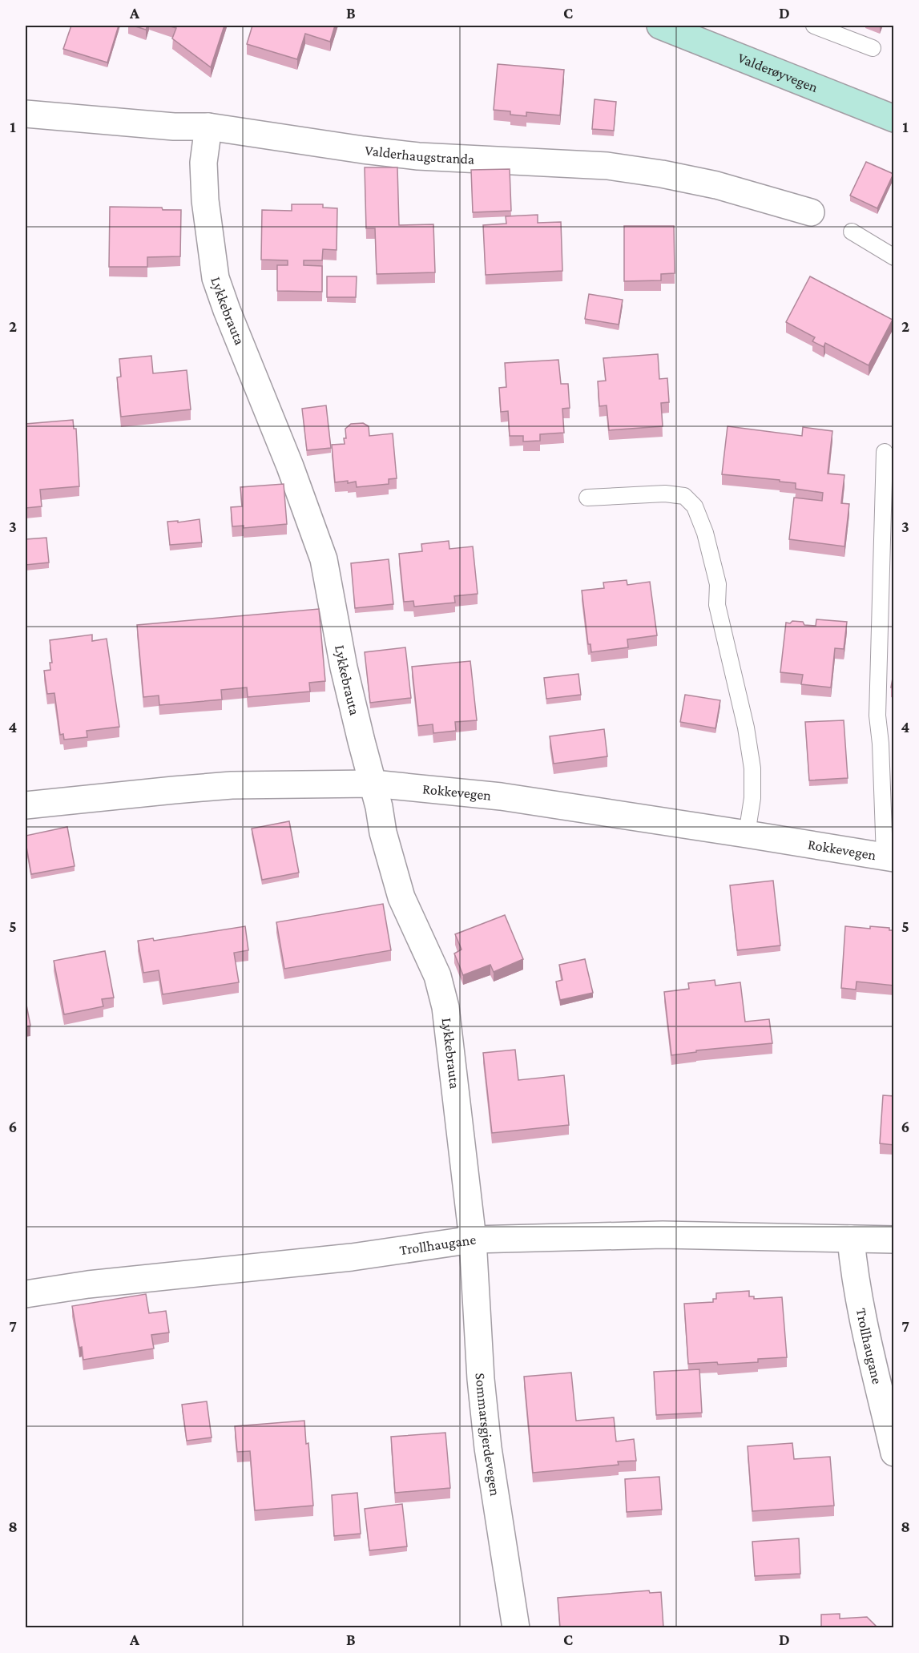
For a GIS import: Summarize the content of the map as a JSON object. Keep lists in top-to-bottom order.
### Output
{
  "streets": {
    "main road": ["Valderøyvegen"],
    "street": [
      "Valderhaugstranda",
      "Lykkebrauta",
      "Rokkevegen",
      "Trollhaugane",
      "Sommarsgjerdevegen"
    ]
  },
  "crossings": [
    ["Valderhaugstranda", "Lykkebrauta"],
    ["Lykkebrauta", "Rokkevegen"],
    ["Lykkebrauta", "Trollhaugane"],
    ["Lykkebrauta", "Sommarsgjerdevegen"],
    ["Trollhaugane", "Sommarsgjerdevegen"]
  ],
  "grid": {
    "columns": [
      "A",
      "B",
      "C",
      "D"
    ],
    "rows": [
      "1",
      "2",
      "3",
      "4",
      "5",
      "6",
      "7",
      "8"
    ]
  }
}
